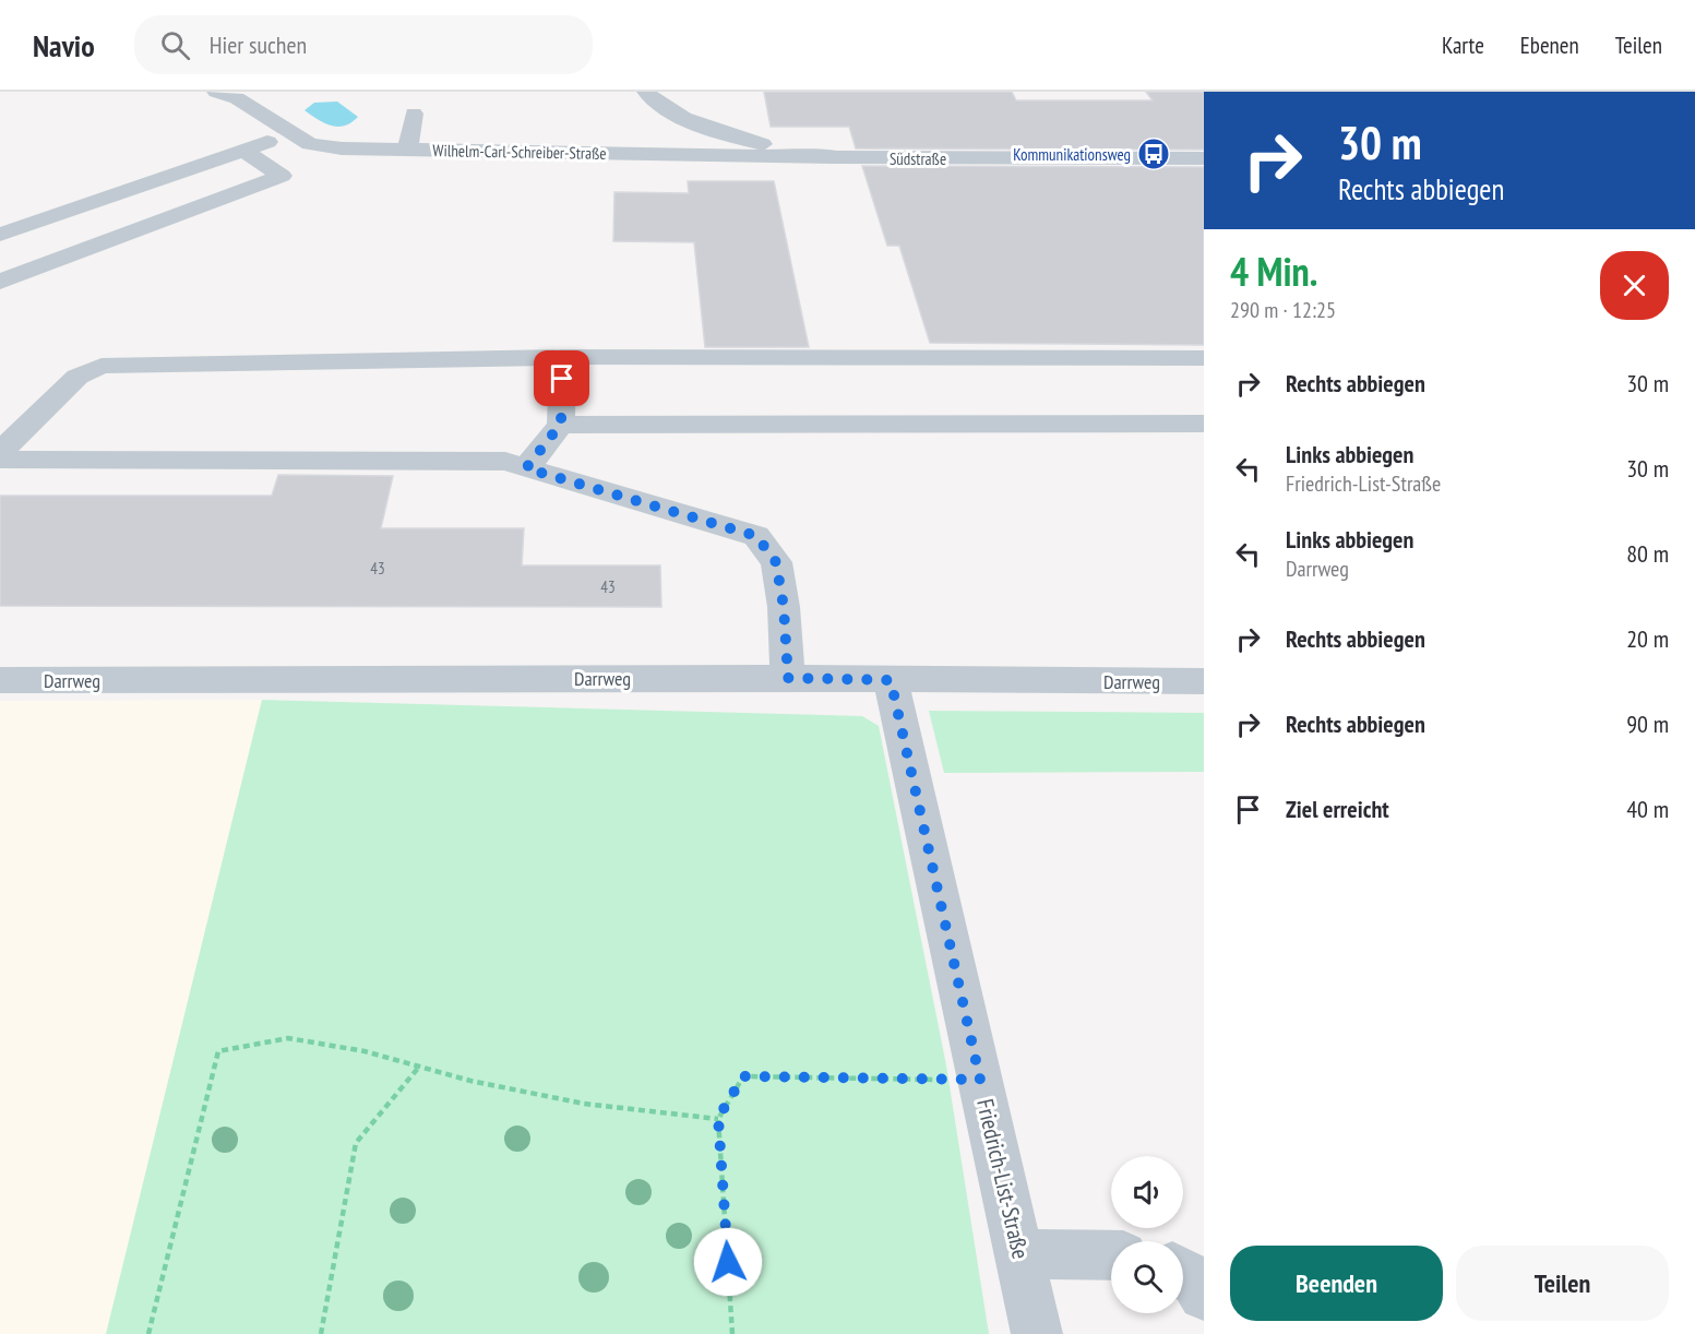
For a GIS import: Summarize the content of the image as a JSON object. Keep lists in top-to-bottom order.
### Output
{
  "streets": {
    "street": [
      "Wilhelm-Carl-Schreiber-Straße",
      "Südstraße",
      "Darrweg",
      "Friedrich-List-Straße"
    ]
  },
  "crossings": [
    ["Wilhelm-Carl-Schreiber-Straße", "Südstraße"],
    ["Darrweg", "Friedrich-List-Straße"]
  ],
  "places": {
    "bus stop": ["Kommunikationsweg"]
  },
  "house_numbers": ["43", "43"],
  "page": {
    "header": "Navio",
    "search": "Hier suchen",
    "nav": ["Karte", "Ebenen", "Teilen"],
    "turn": ["30 m", "Rechts abbiegen"],
    "heading": ["4 Min.", "290 m · 12:25"],
    "list": [
      {
        "name": "Rechts abbiegen",
        "value": "30 m"
      },
      {
        "name": "Links abbiegen",
        "note": "Friedrich-List-Straße",
        "value": "30 m"
      },
      {
        "name": "Links abbiegen",
        "note": "Darrweg",
        "value": "80 m"
      },
      {
        "name": "Rechts abbiegen",
        "value": "20 m"
      },
      {
        "name": "Rechts abbiegen",
        "value": "90 m"
      },
      {
        "name": "Ziel erreicht",
        "value": "40 m"
      }
    ],
    "buttons": ["Beenden", "Teilen"]
  }
}
